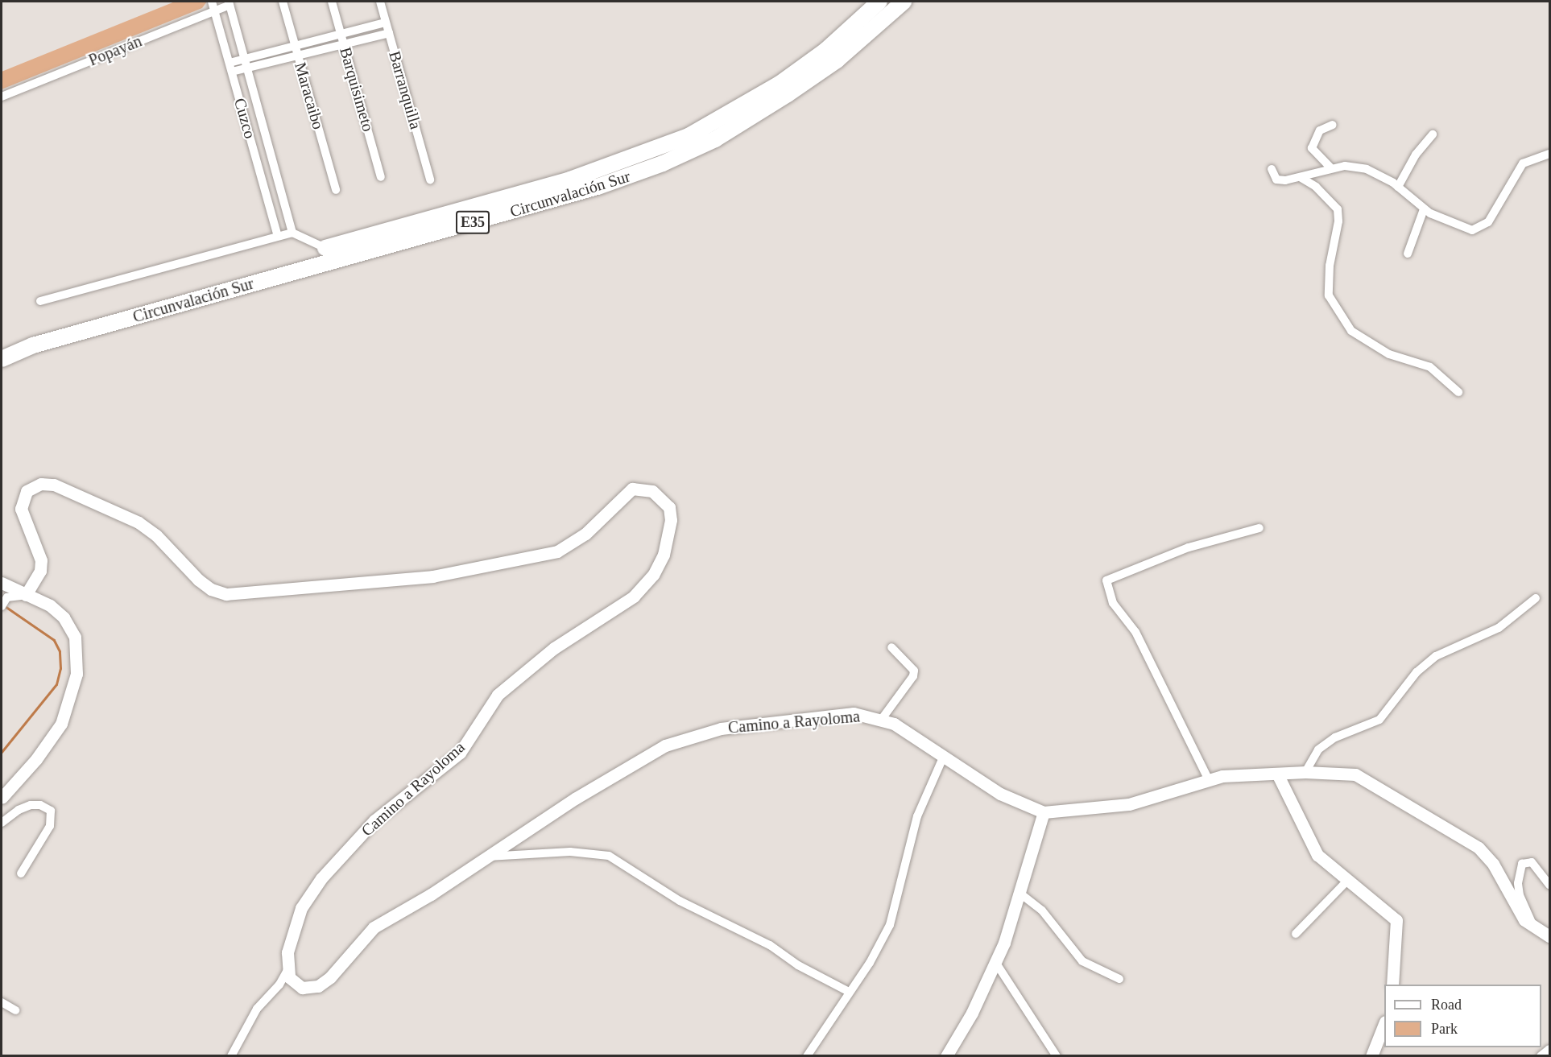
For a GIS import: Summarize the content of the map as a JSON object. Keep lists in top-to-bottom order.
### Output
{
  "streets": {
    "highway": ["Circunvalación Sur", "E35"],
    "street": [
      "Popayán",
      "Barquisimeto",
      "Barranquilla",
      "Maracaibo",
      "Cuzco",
      "Camino a Rayoloma"
    ]
  },
  "crossings": [
    ["Popayán", "Cuzco"]
  ],
  "legend": ["Road", "Park"]
}
